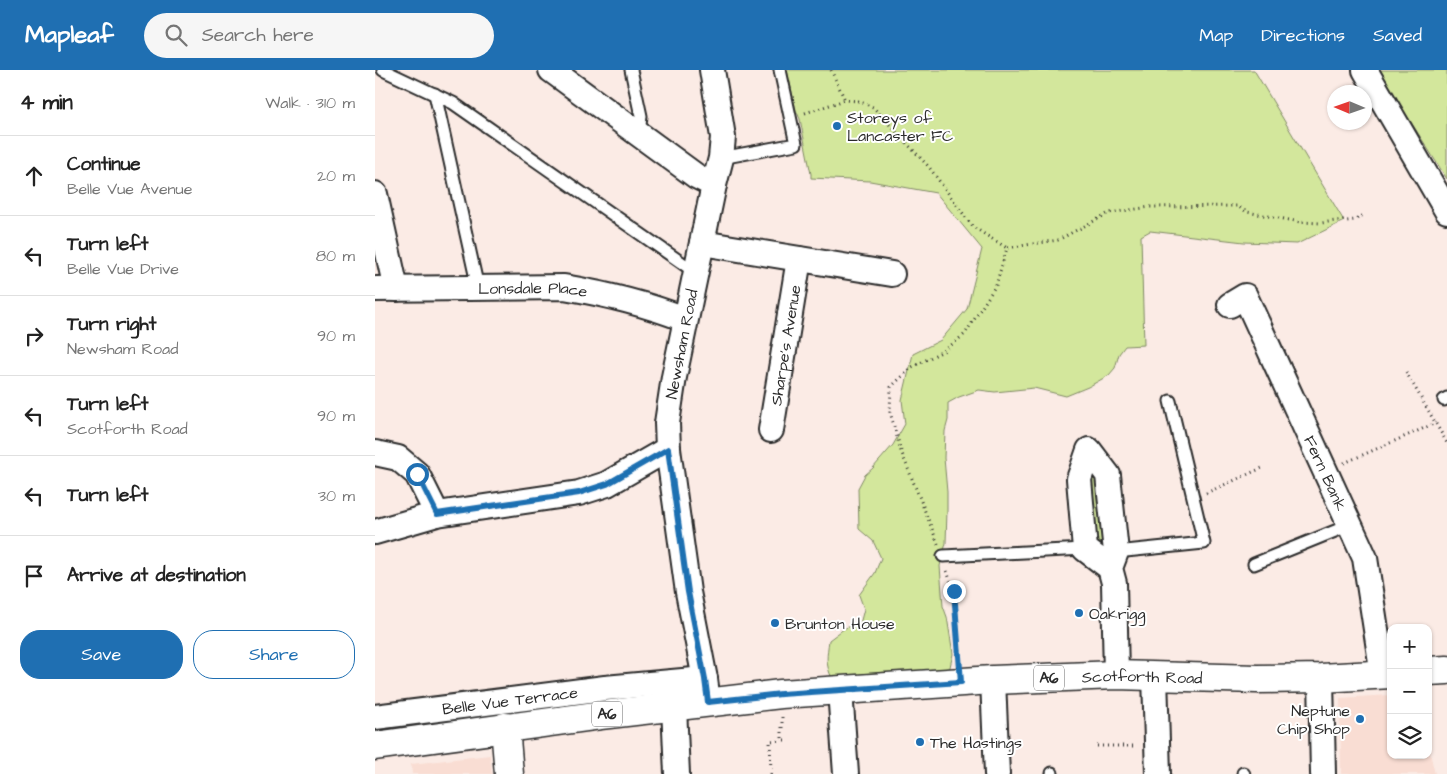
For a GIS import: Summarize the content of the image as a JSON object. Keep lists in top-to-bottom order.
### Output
{
  "streets": {
    "main road": ["Scotforth Road", "A6"],
    "street": [
      "Lonsdale Place",
      "Newsham Road",
      "Sharpe's Avenue",
      "Fern Bank",
      "Belle Vue Terrace"
    ]
  },
  "crossings": [
    ["Lonsdale Place", "Newsham Road"],
    ["Newsham Road", "Scotforth Road"],
    ["Newsham Road", "Belle Vue Terrace"],
    ["Fern Bank", "Scotforth Road"],
    ["Scotforth Road", "A6"],
    ["Scotforth Road", "Belle Vue Terrace"]
  ],
  "places": [
    "Storeys of Lancaster FC",
    "Oakrigg",
    "Brunton House",
    "Neptune Chip Shop",
    "The Hastings"
  ],
  "north": "left",
  "page": {
    "header": "Mapleaf",
    "search": "Search here",
    "nav": ["Map", "Directions", "Saved"],
    "heading": ["4 min", "Walk · 310 m"],
    "list": [
      ["Continue", "Belle Vue Avenue", "20 m"],
      ["Turn left", "Belle Vue Drive", "80 m"],
      ["Turn right", "Newsham Road", "90 m"],
      ["Turn left", "Scotforth Road", "90 m"],
      ["Turn left", "30 m"],
      "Arrive at destination"
    ],
    "buttons": ["Save", "Share"],
    "map_buttons": ["+", "−"]
  }
}
